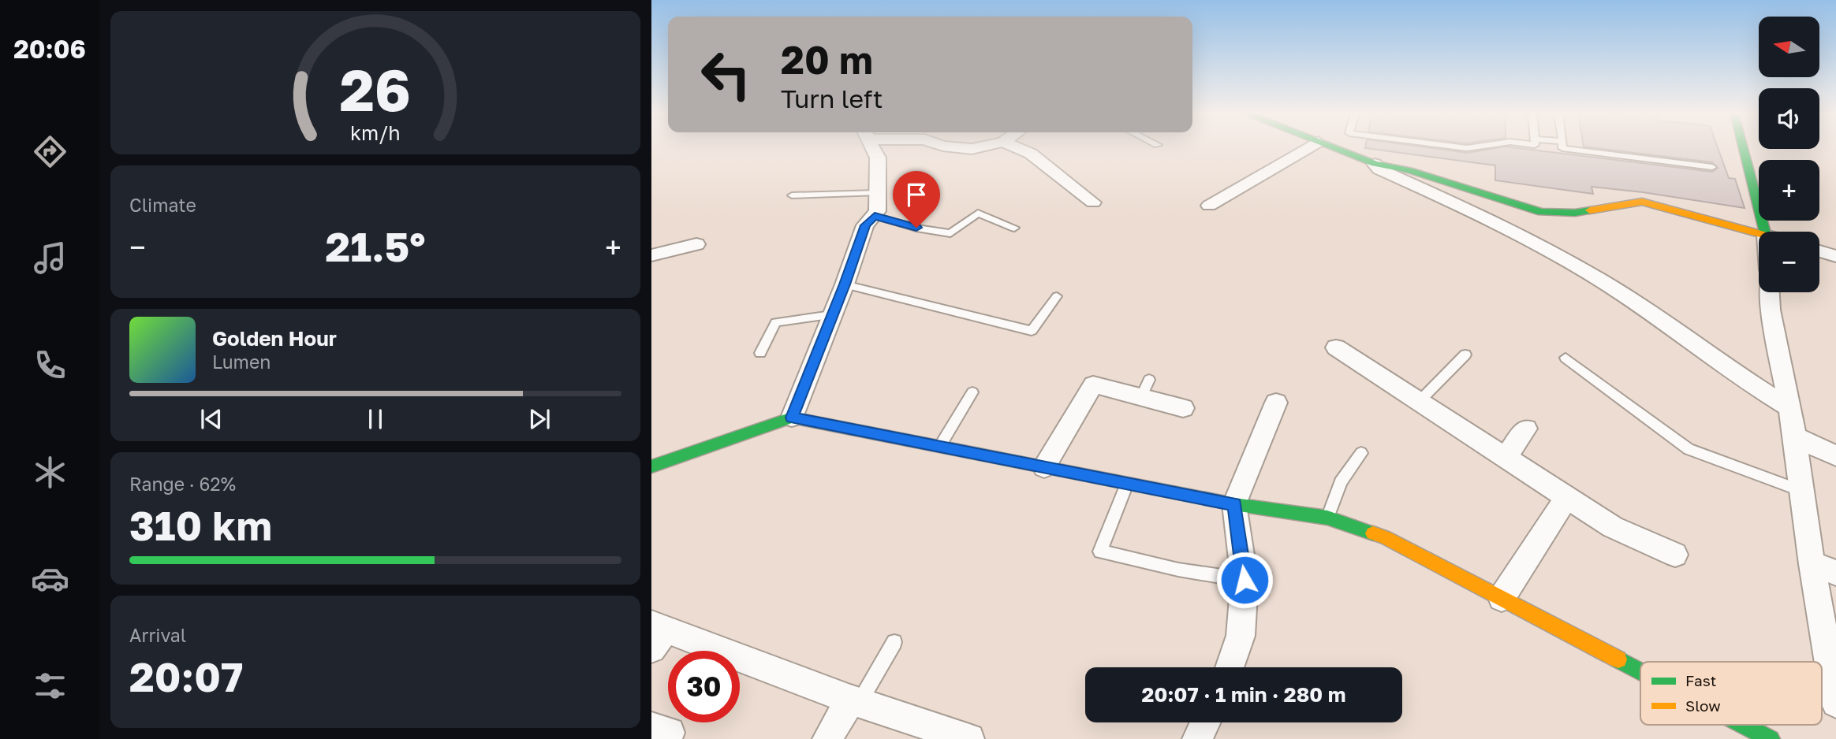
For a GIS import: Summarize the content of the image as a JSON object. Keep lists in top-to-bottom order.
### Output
{
  "legend": ["Fast", "Slow"],
  "north": "left",
  "page": {
    "tabs": "20:06",
    "map_buttons": ["+", "−"],
    "turn": ["20 m", "Turn left"],
    "tile": [
      "Climate",
      ["Range · 62%", "310 km"],
      ["Arrival", "20:07"]
    ],
    "heat": ["−", "21.5°", "+"],
    "song": ["Golden Hour", "Lumen"],
    "limit": "30",
    "trip": "20:07 · 1 min · 280 m",
    "gauge": ["26", "km/h"]
  }
}
